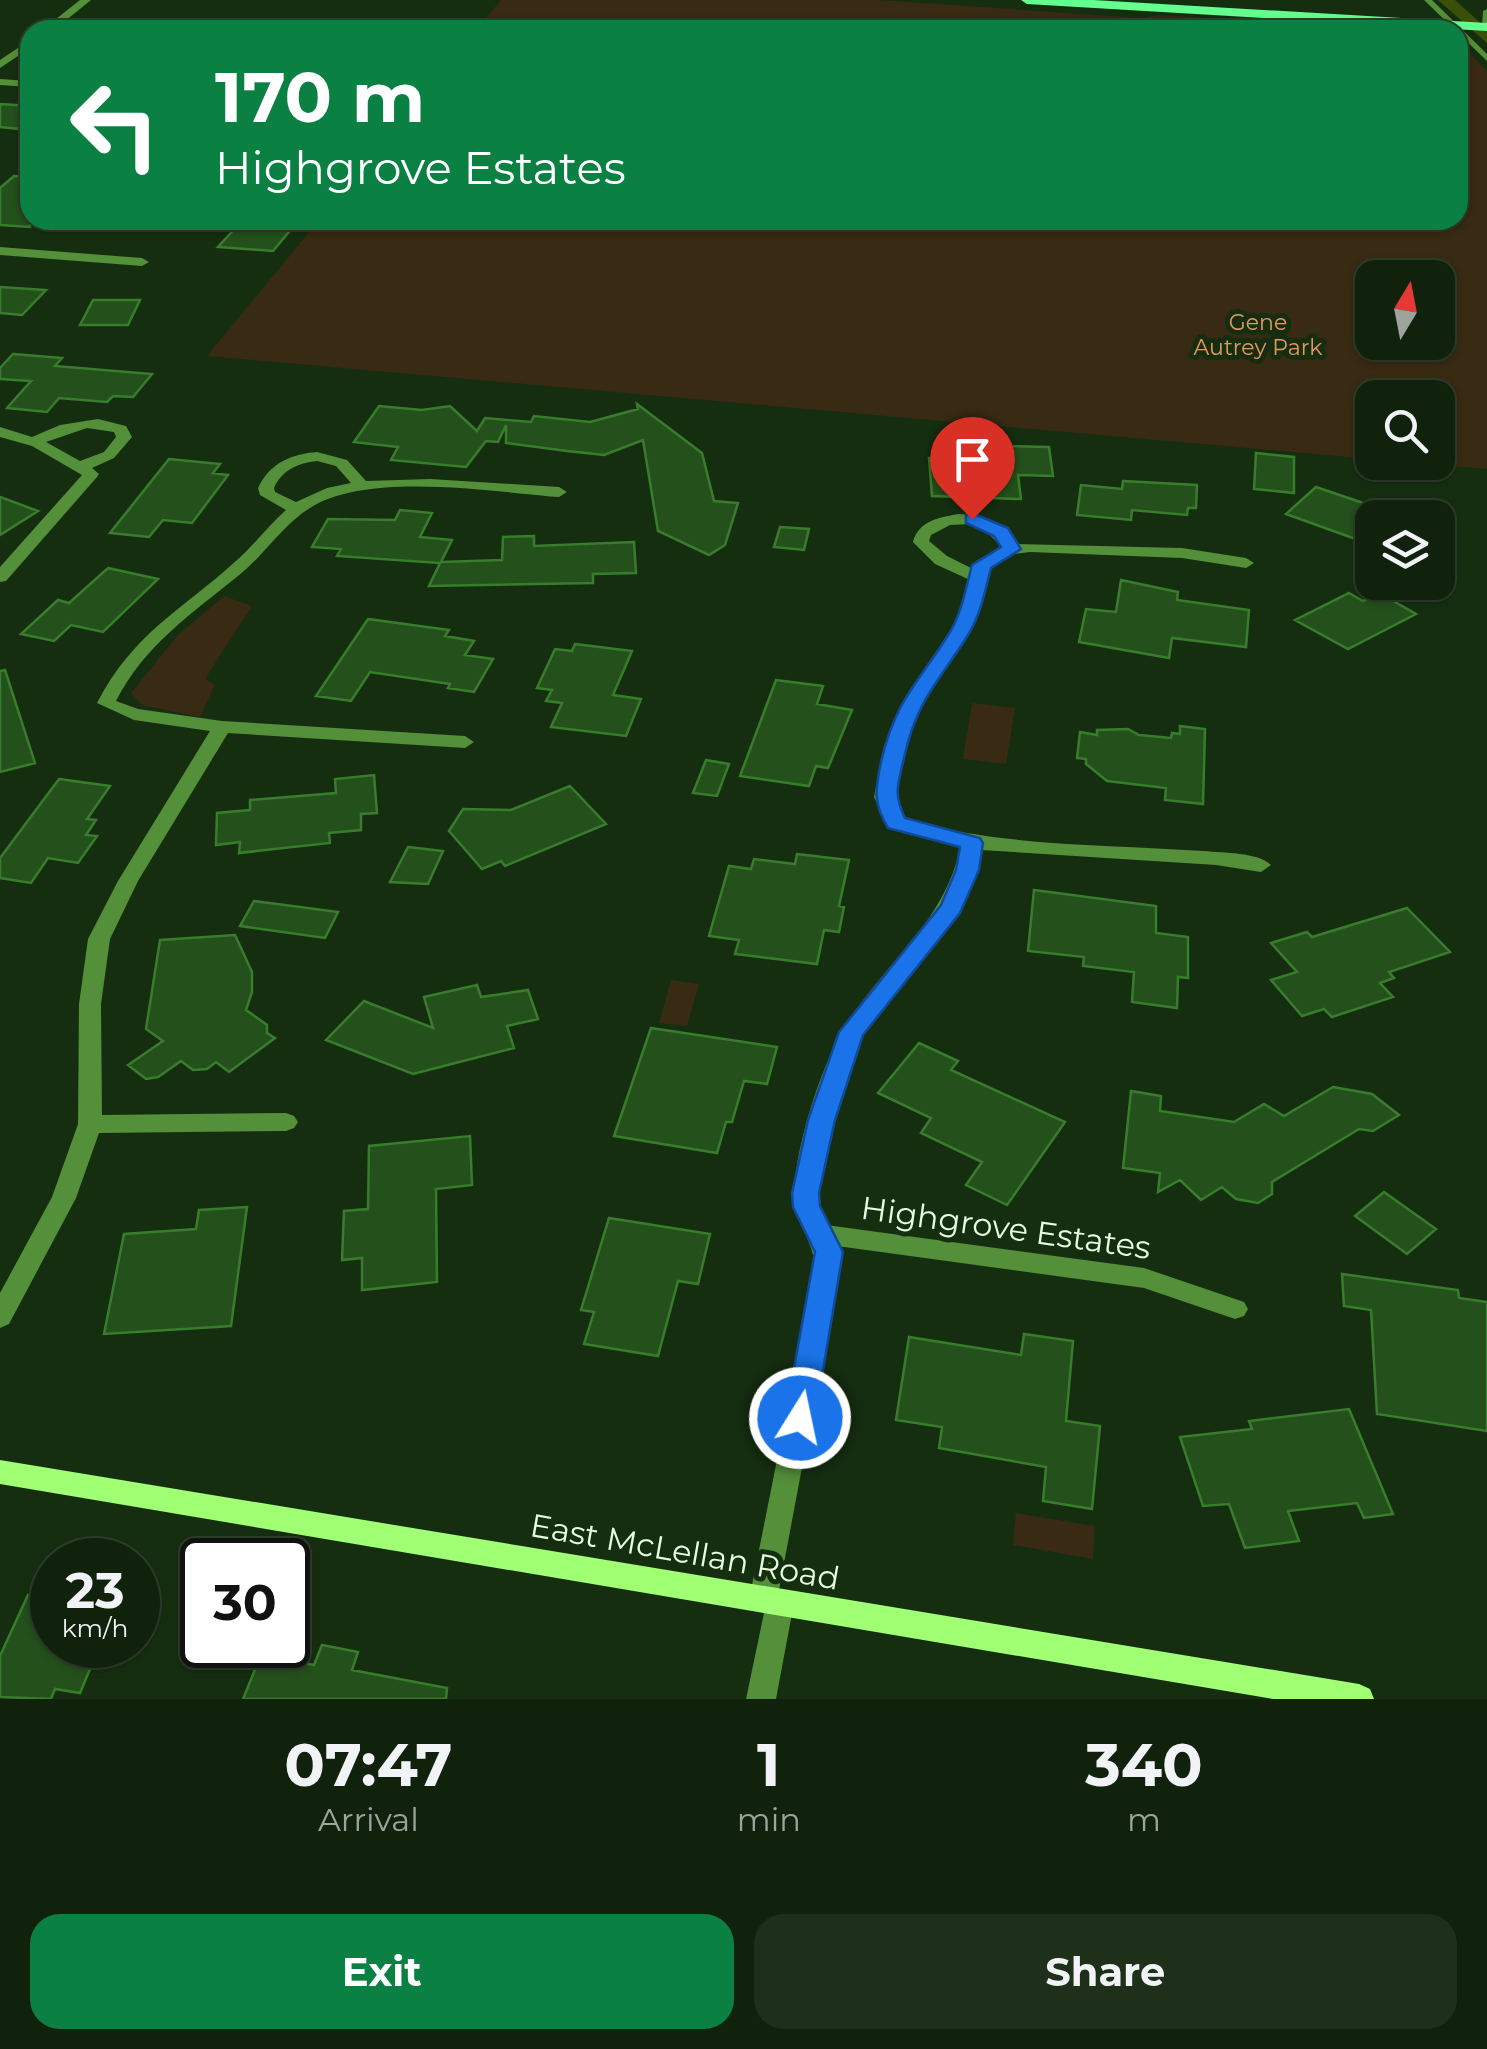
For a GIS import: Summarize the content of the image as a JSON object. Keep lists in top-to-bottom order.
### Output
{
  "streets": {
    "street": ["Highgrove Estates", "East McLellan Road"]
  },
  "crossings": [
    ["Highgrove Estates", "East McLellan Road"]
  ],
  "parks": ["Gene Autrey Park"],
  "north": "top",
  "page": {
    "turn": ["170 m", "Highgrove Estates"],
    "speed": "23 km/h",
    "limit": "30",
    "eta": [
      "07:47",
      "Arrival",
      "1",
      "min",
      "340",
      "m"
    ],
    "buttons": ["Exit", "Share"]
  }
}
